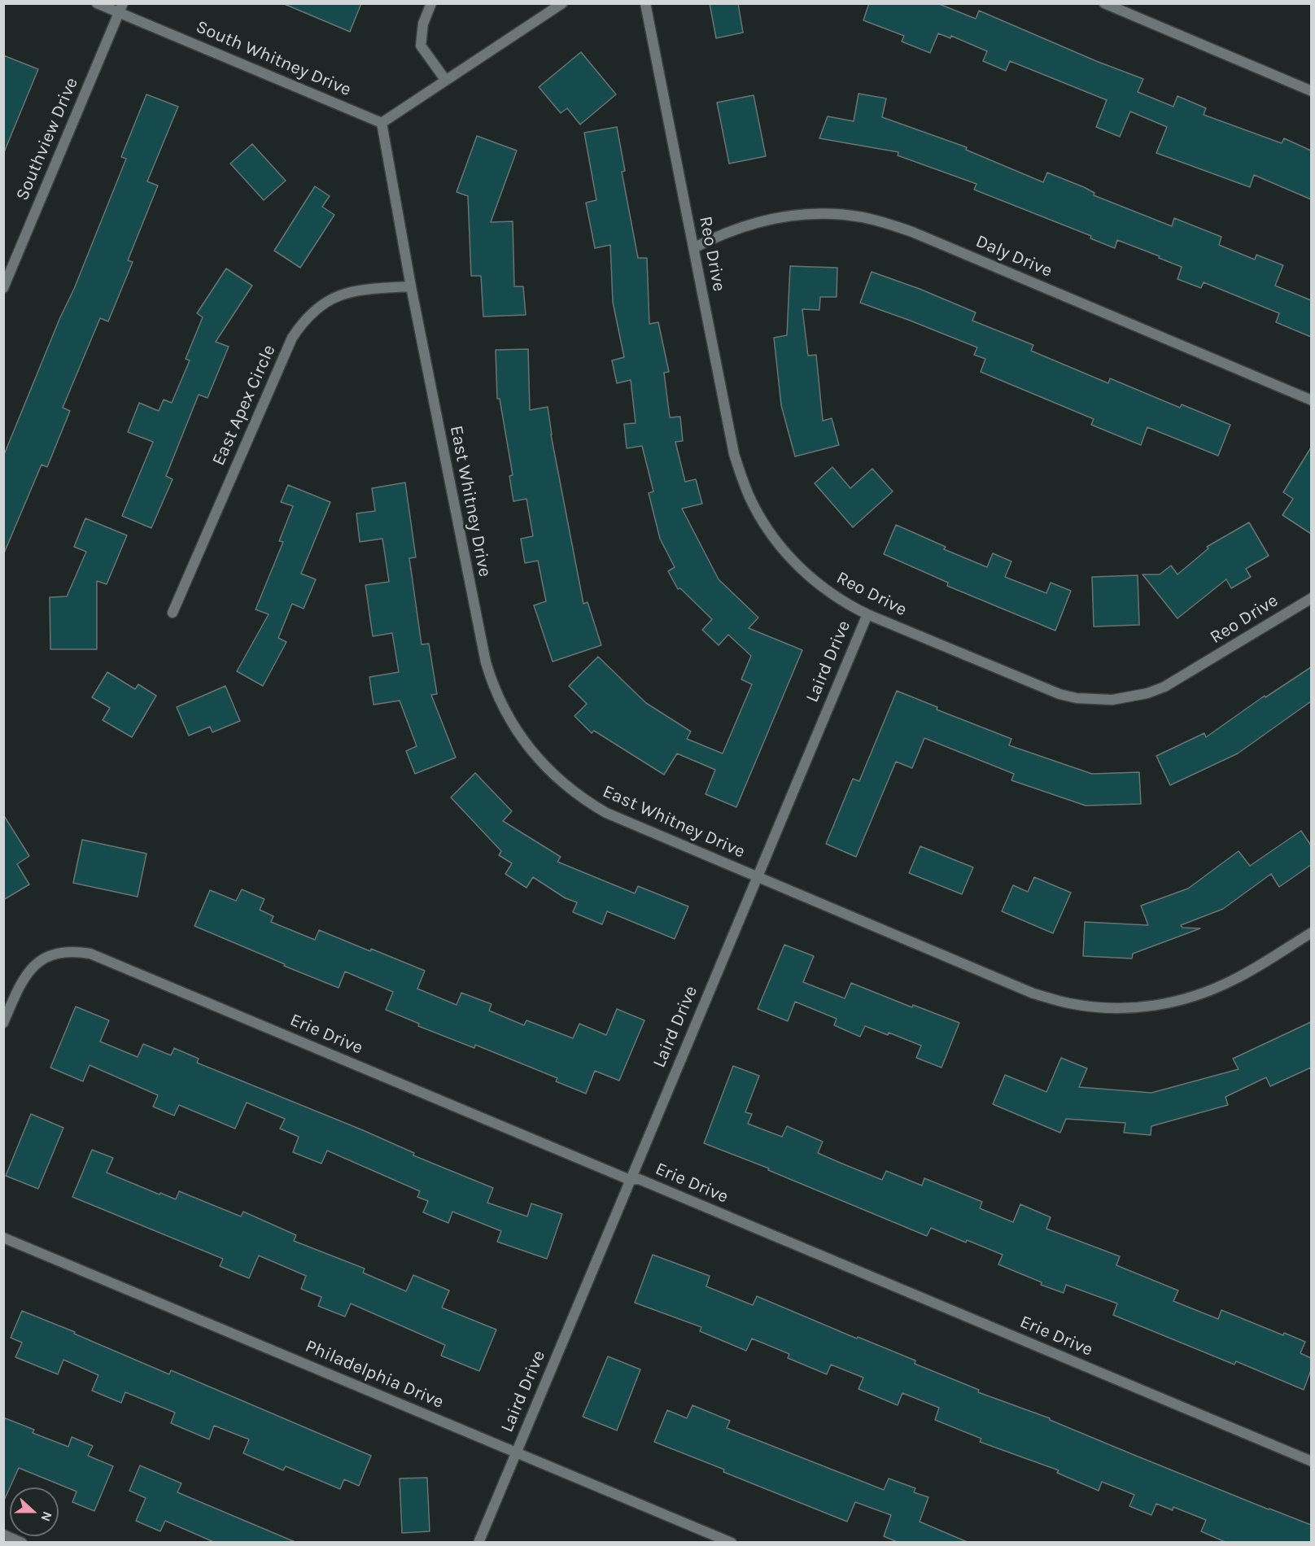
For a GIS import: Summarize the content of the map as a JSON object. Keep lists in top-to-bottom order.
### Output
{
  "streets": {
    "street": [
      "South Whitney Drive",
      "Southview Drive",
      "Reo Drive",
      "Daly Drive",
      "East Apex Circle",
      "East Whitney Drive",
      "Laird Drive",
      "Erie Drive",
      "Philadelphia Drive"
    ]
  },
  "crossings": [
    ["South Whitney Drive", "Southview Drive"],
    ["South Whitney Drive", "East Whitney Drive"],
    ["Reo Drive", "Daly Drive"],
    ["Reo Drive", "Laird Drive"],
    ["East Apex Circle", "East Whitney Drive"],
    ["East Whitney Drive", "Laird Drive"],
    ["Laird Drive", "Erie Drive"],
    ["Laird Drive", "Philadelphia Drive"]
  ],
  "north": "right"
}
